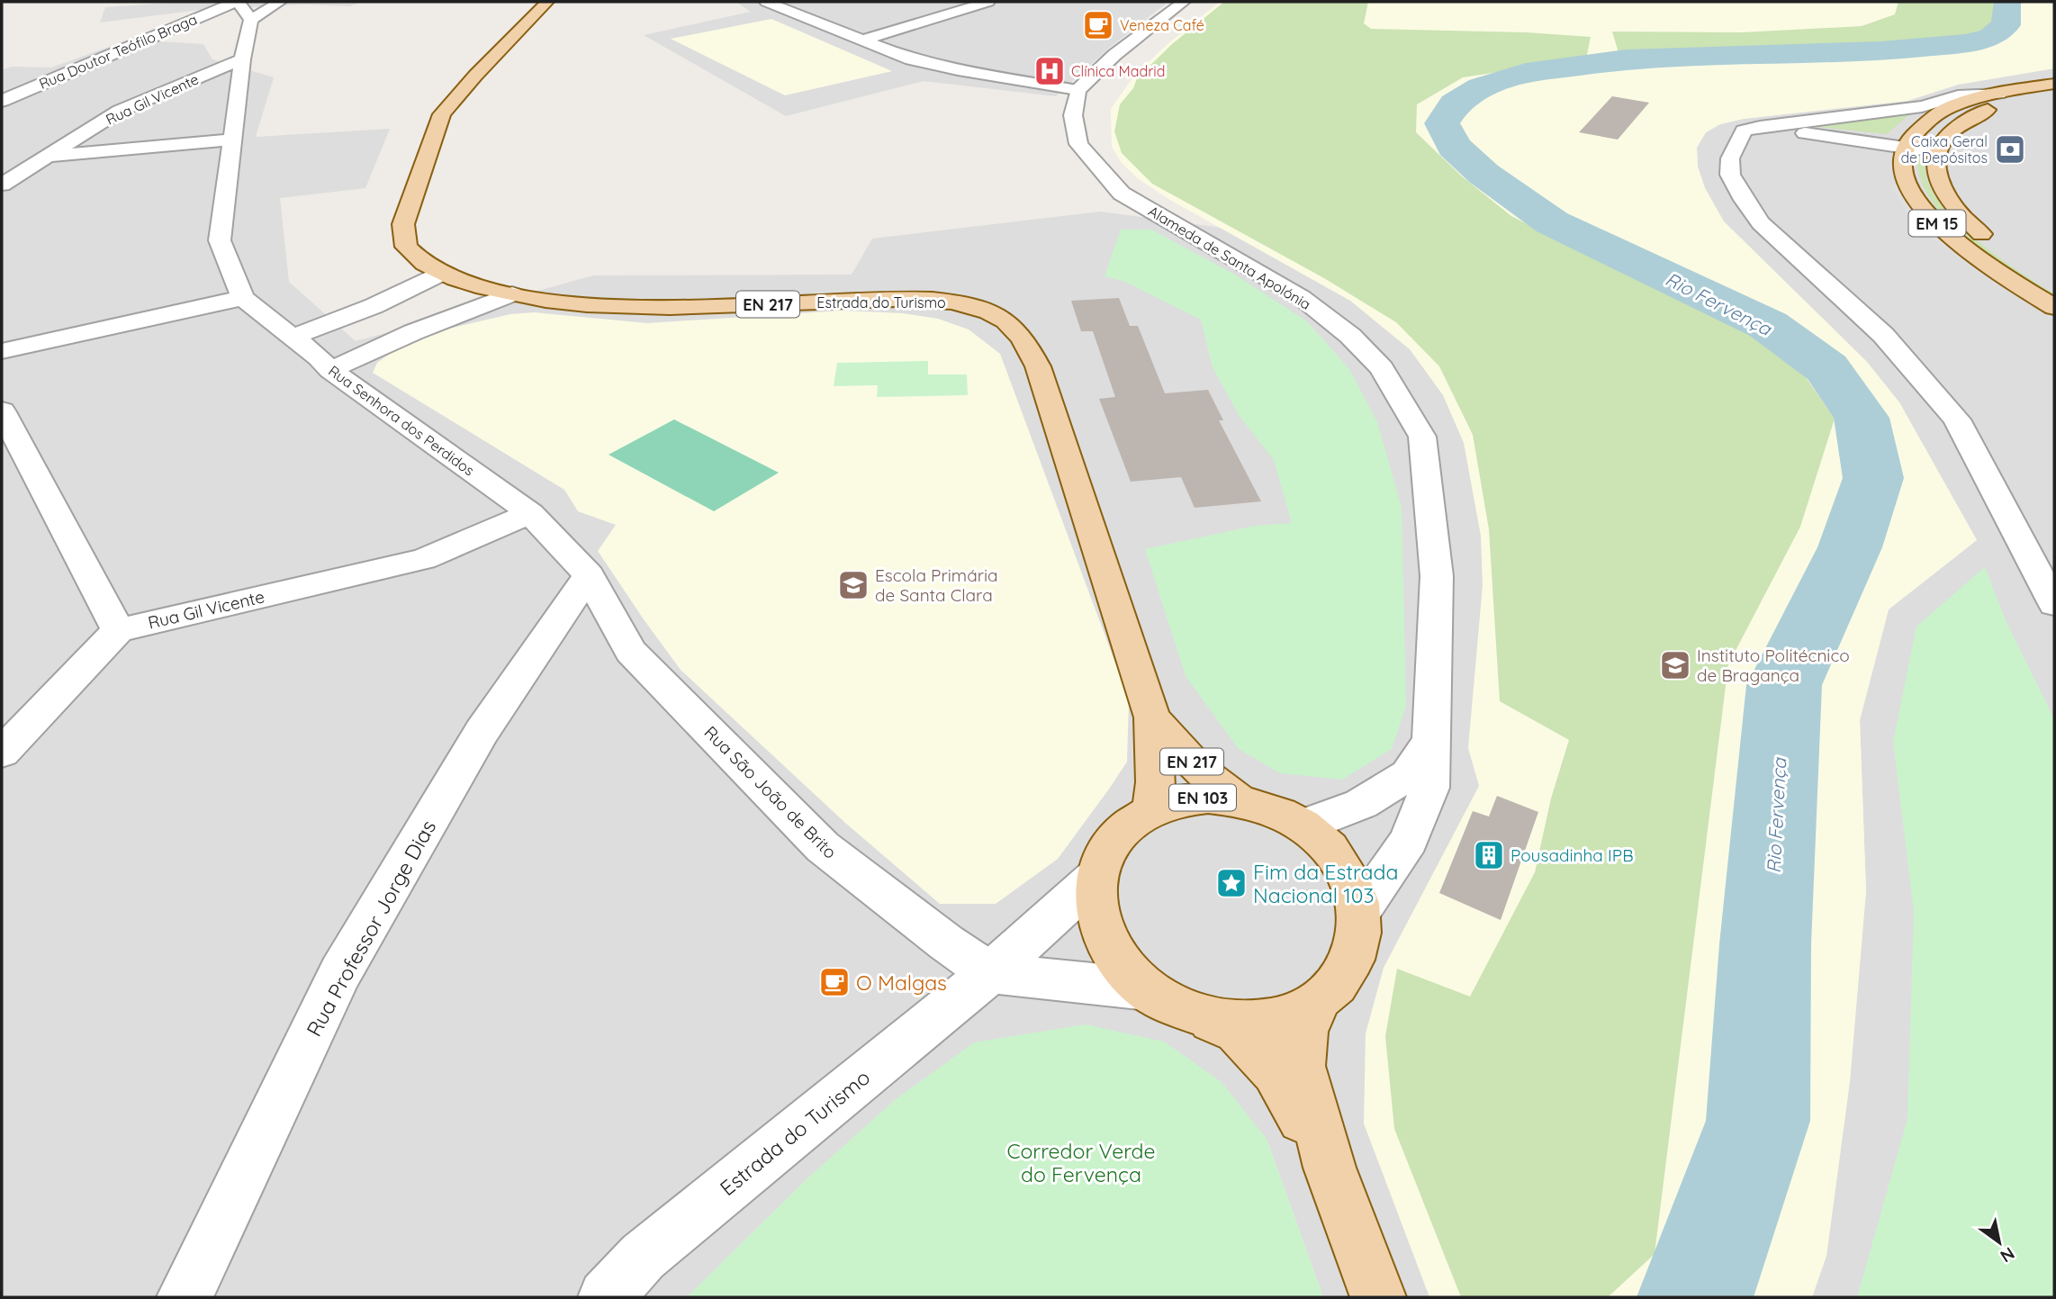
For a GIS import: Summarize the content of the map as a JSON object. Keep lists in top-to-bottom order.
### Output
{
  "streets": {
    "main road": [
      "EM 15",
      "Estrada do Turismo",
      "EN 217",
      "EN 103"
    ],
    "street": [
      "Rua Doutor Teófilo Braga",
      "Rua Gil Vicente",
      "Alameda de Santa Apolónia",
      "Rua Senhora dos Perdidos",
      "Rua São João de Brito",
      "Rua Professor Jorge Dias"
    ]
  },
  "crossings": [
    ["Rua Gil Vicente", "Rua Senhora dos Perdidos"],
    ["Alameda de Santa Apolónia", "EN 103"],
    ["Estrada do Turismo", "Rua São João de Brito"],
    ["Estrada do Turismo", "EN 103"],
    ["Rua Senhora dos Perdidos", "Rua São João de Brito"],
    ["Rua Senhora dos Perdidos", "Rua Professor Jorge Dias"],
    ["Rua São João de Brito", "Rua Professor Jorge Dias"]
  ],
  "water": ["Rio Fervença"],
  "parks": ["Corredor Verde do Fervença"],
  "places": {
    "cafe": ["Veneza Café", "O Malgas"],
    "hospital": ["Clínica Madrid"],
    "bank": ["Caixa Geral de Depósitos"],
    "school or university": ["Escola Primária de Santa Clara", "Instituto Politécnico de Bragança"],
    "building": ["Pousadinha IPB"],
    "place": ["Fim da Estrada Nacional 103"]
  },
  "north": "bottom right"
}
